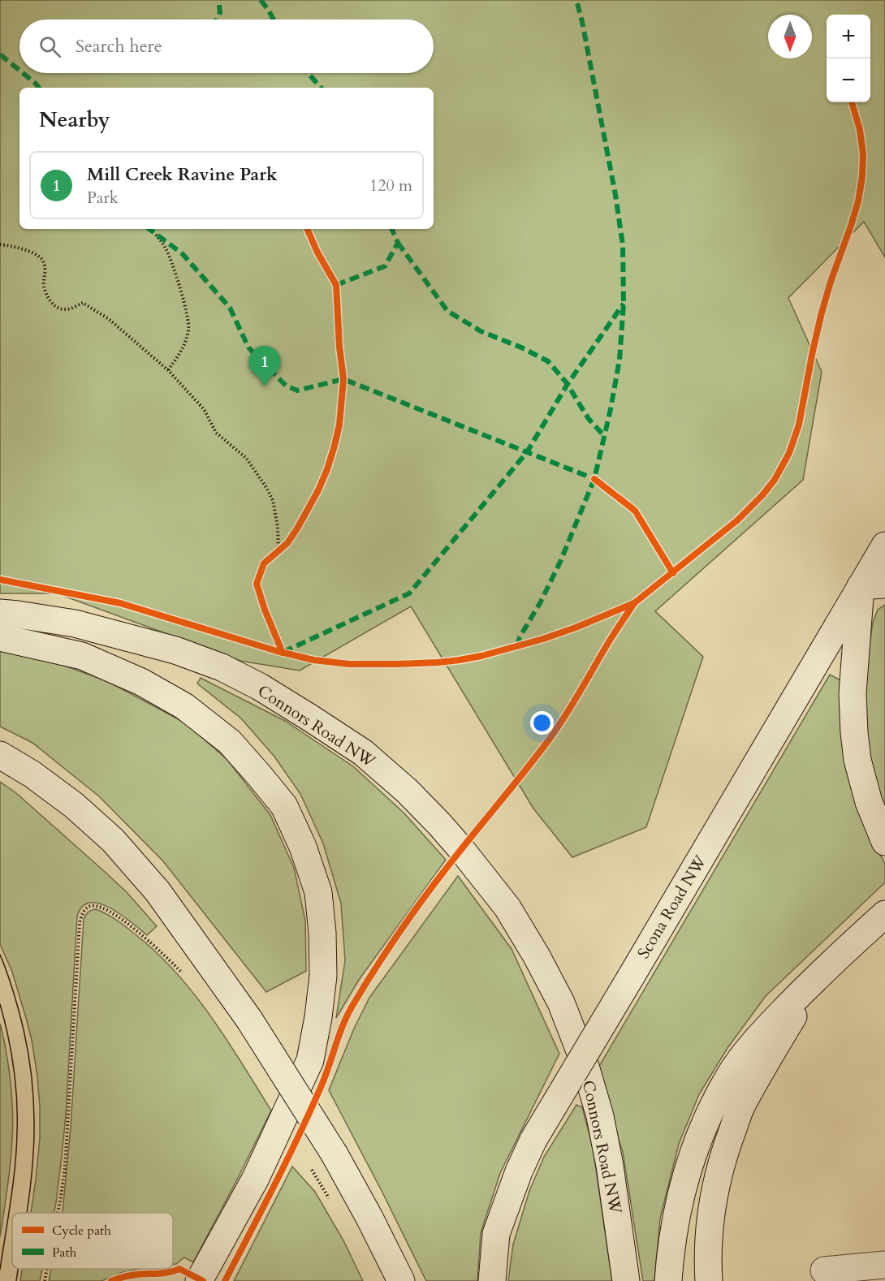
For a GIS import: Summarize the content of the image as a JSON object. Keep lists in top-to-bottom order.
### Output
{
  "streets": {
    "main road": ["Connors Road NW", "Scona Road NW"]
  },
  "legend": ["Cycle path", "Path"],
  "north": "bottom",
  "page": {
    "map_buttons": ["+", "−"],
    "search": "Search here",
    "heading": "Nearby",
    "list": [
      {
        "mark": "1",
        "name": "Mill Creek Ravine Park",
        "note": "Park",
        "value": "120 m"
      }
    ],
    "pins": "1"
  }
}
